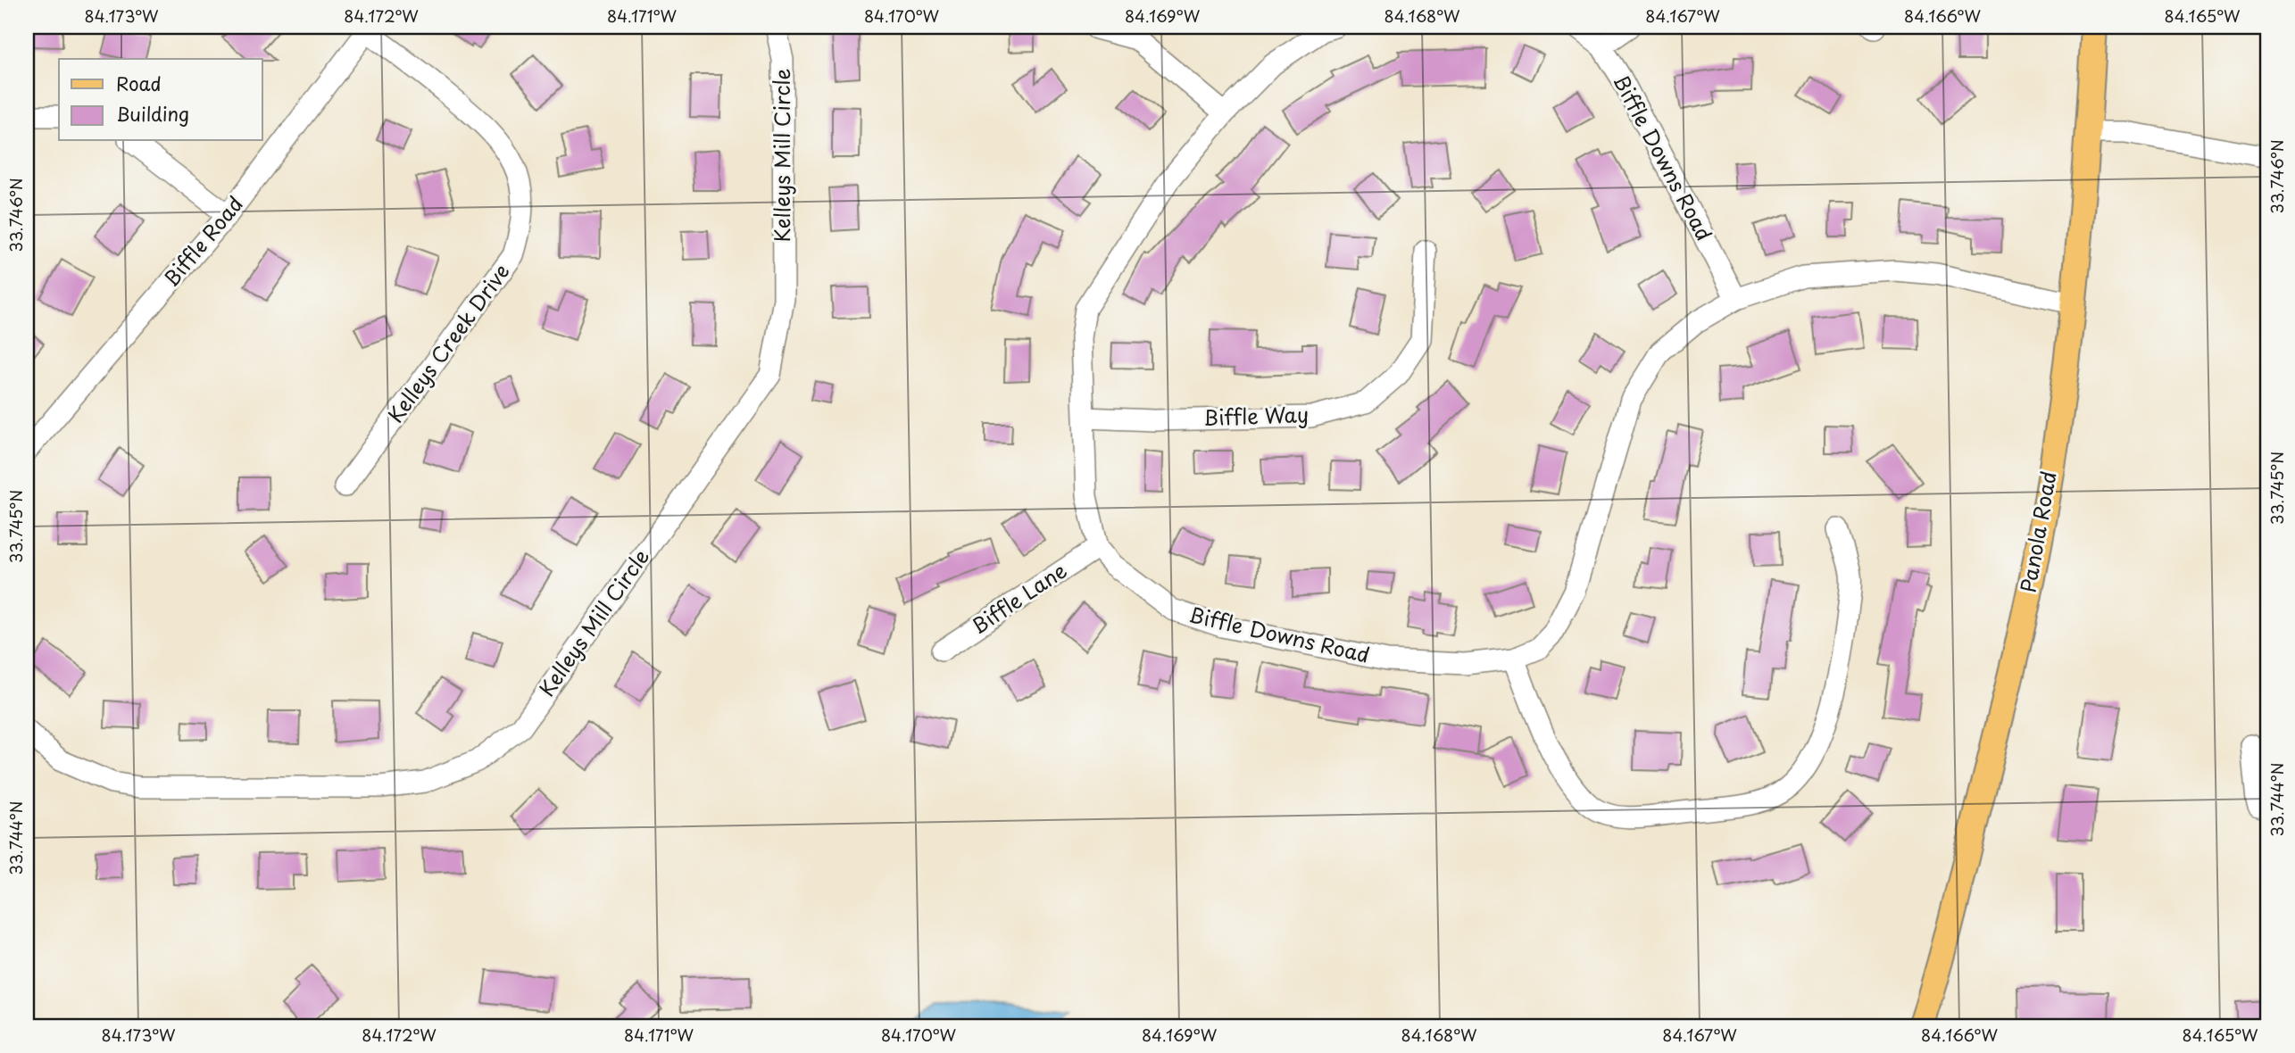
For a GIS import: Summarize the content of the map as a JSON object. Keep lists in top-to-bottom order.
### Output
{
  "streets": {
    "main road": ["Panola Road"],
    "street": [
      "Kelleys Mill Circle",
      "Biffle Downs Road",
      "Biffle Road",
      "Kelleys Creek Drive",
      "Biffle Way",
      "Biffle Lane"
    ]
  },
  "crossings": [
    ["Biffle Downs Road", "Panola Road"],
    ["Biffle Downs Road", "Biffle Lane"],
    ["Biffle Road", "Kelleys Creek Drive"]
  ],
  "legend": ["Road", "Building"],
  "coordinates": [
    "84.173°W",
    "84.172°W",
    "84.171°W",
    "84.170°W",
    "84.169°W",
    "84.168°W",
    "84.167°W",
    "84.166°W",
    "84.165°W",
    "33.746°N",
    "33.745°N",
    "33.744°N"
  ]
}
